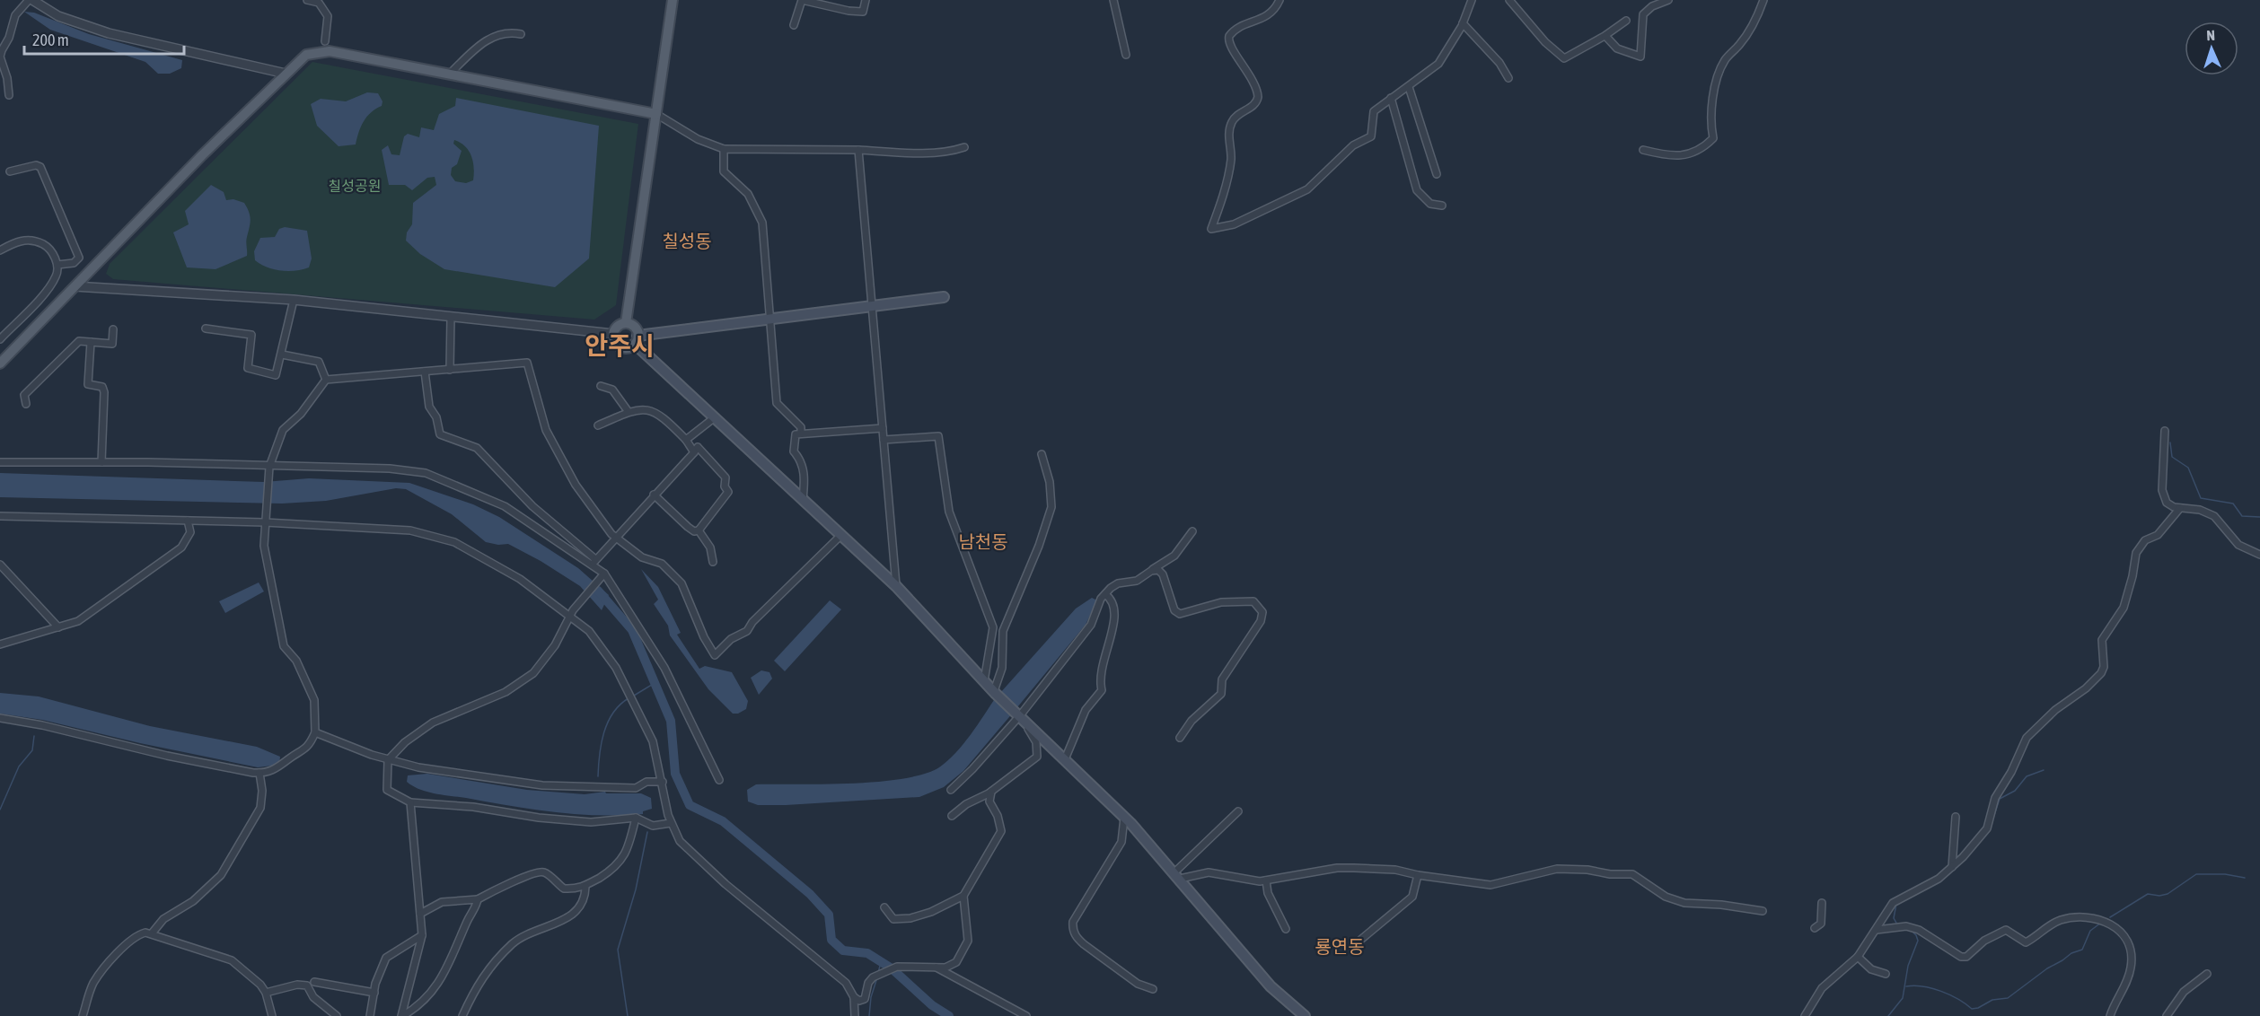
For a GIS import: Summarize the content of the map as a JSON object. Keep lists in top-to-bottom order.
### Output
{
  "districts": [
    "칠성동",
    "안주시",
    "남천동",
    "룡연동"
  ],
  "parks": ["칠성공원"],
  "scale_bar": "200 m",
  "north": "top"
}
